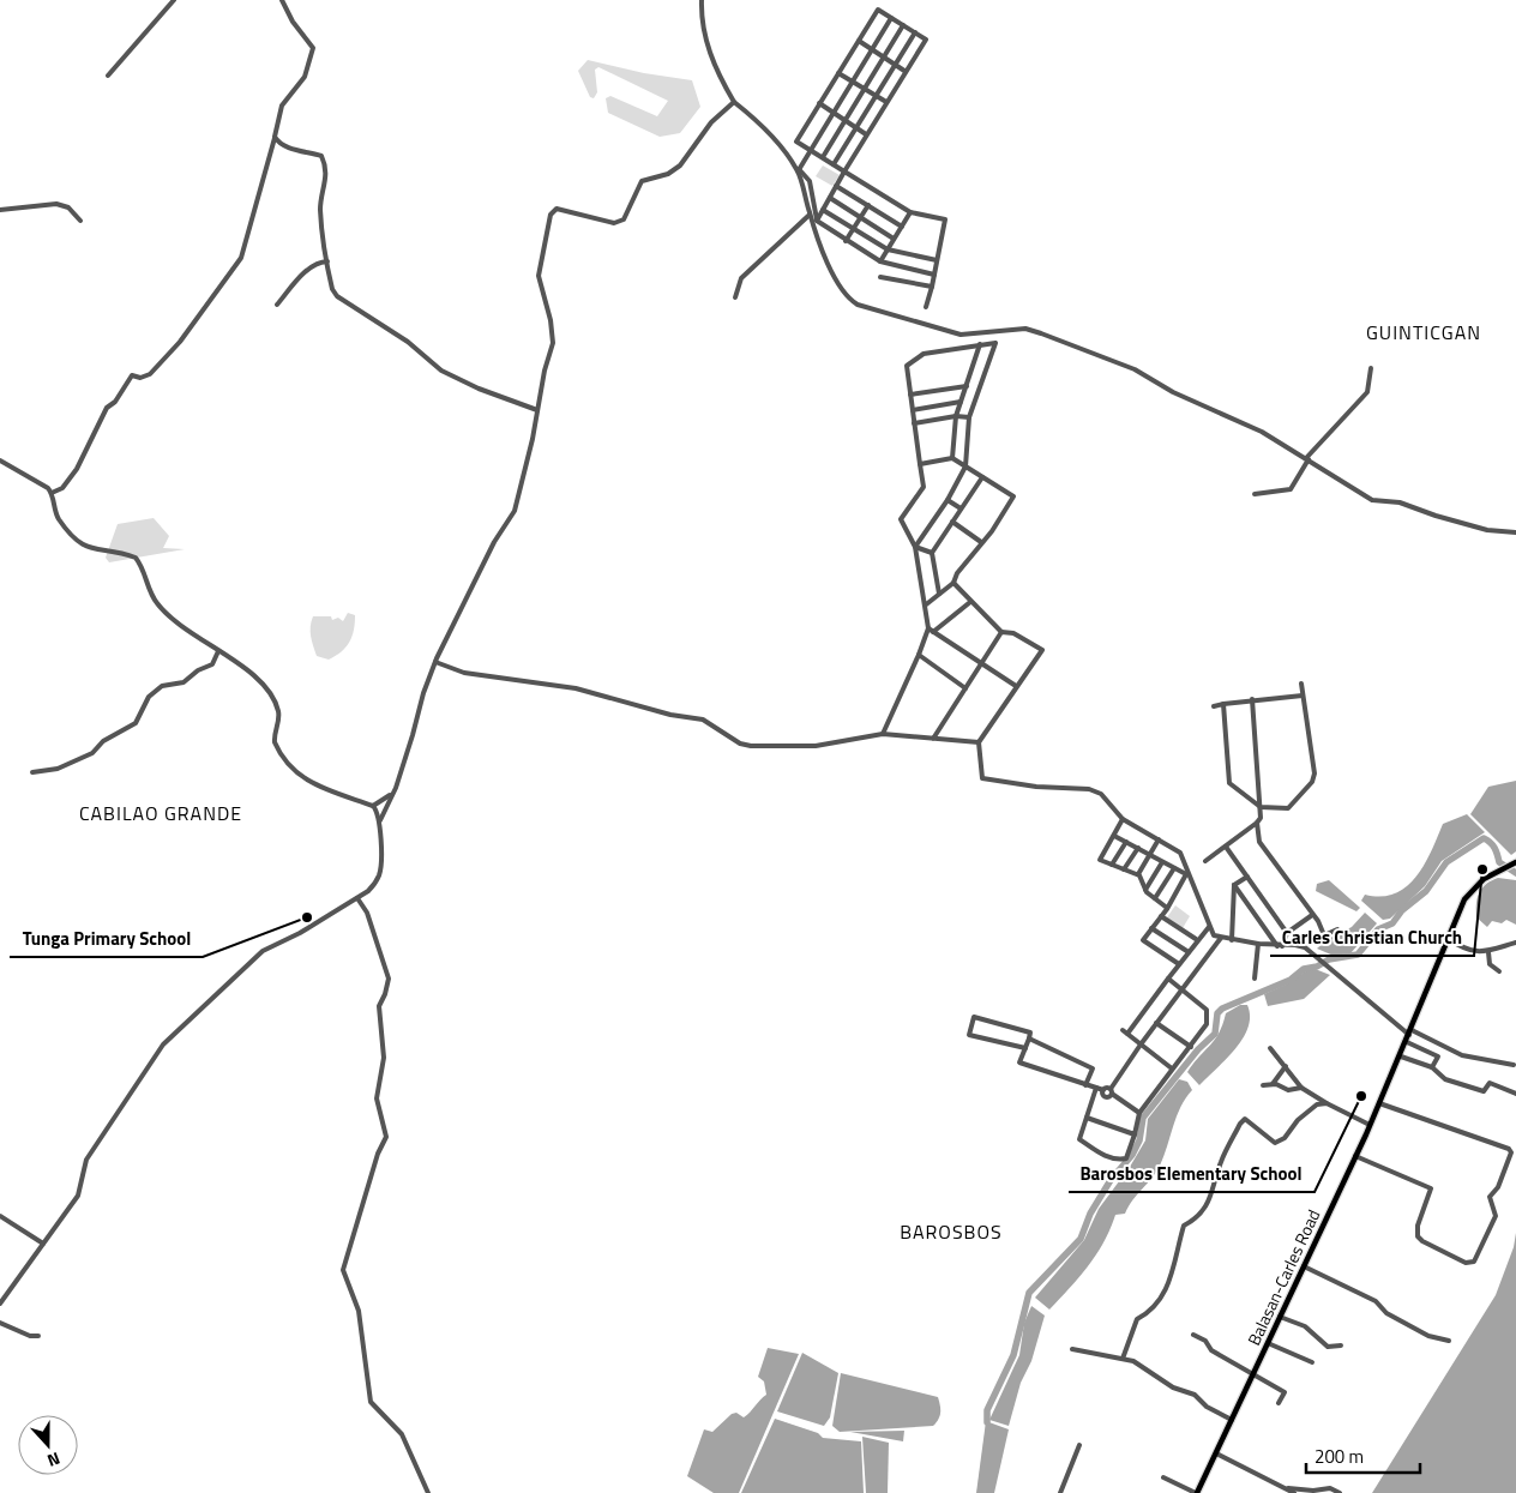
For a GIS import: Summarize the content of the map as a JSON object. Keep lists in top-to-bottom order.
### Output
{
  "streets": {
    "main road": ["Balasan-Carles Road"]
  },
  "districts": ["GUINTICGAN", "CABILAO GRANDE", "BAROSBOS"],
  "places": ["Carles Christian Church", "Tunga Primary School", "Barosbos Elementary School"],
  "scale_bar": "200 m",
  "north": "bottom"
}
